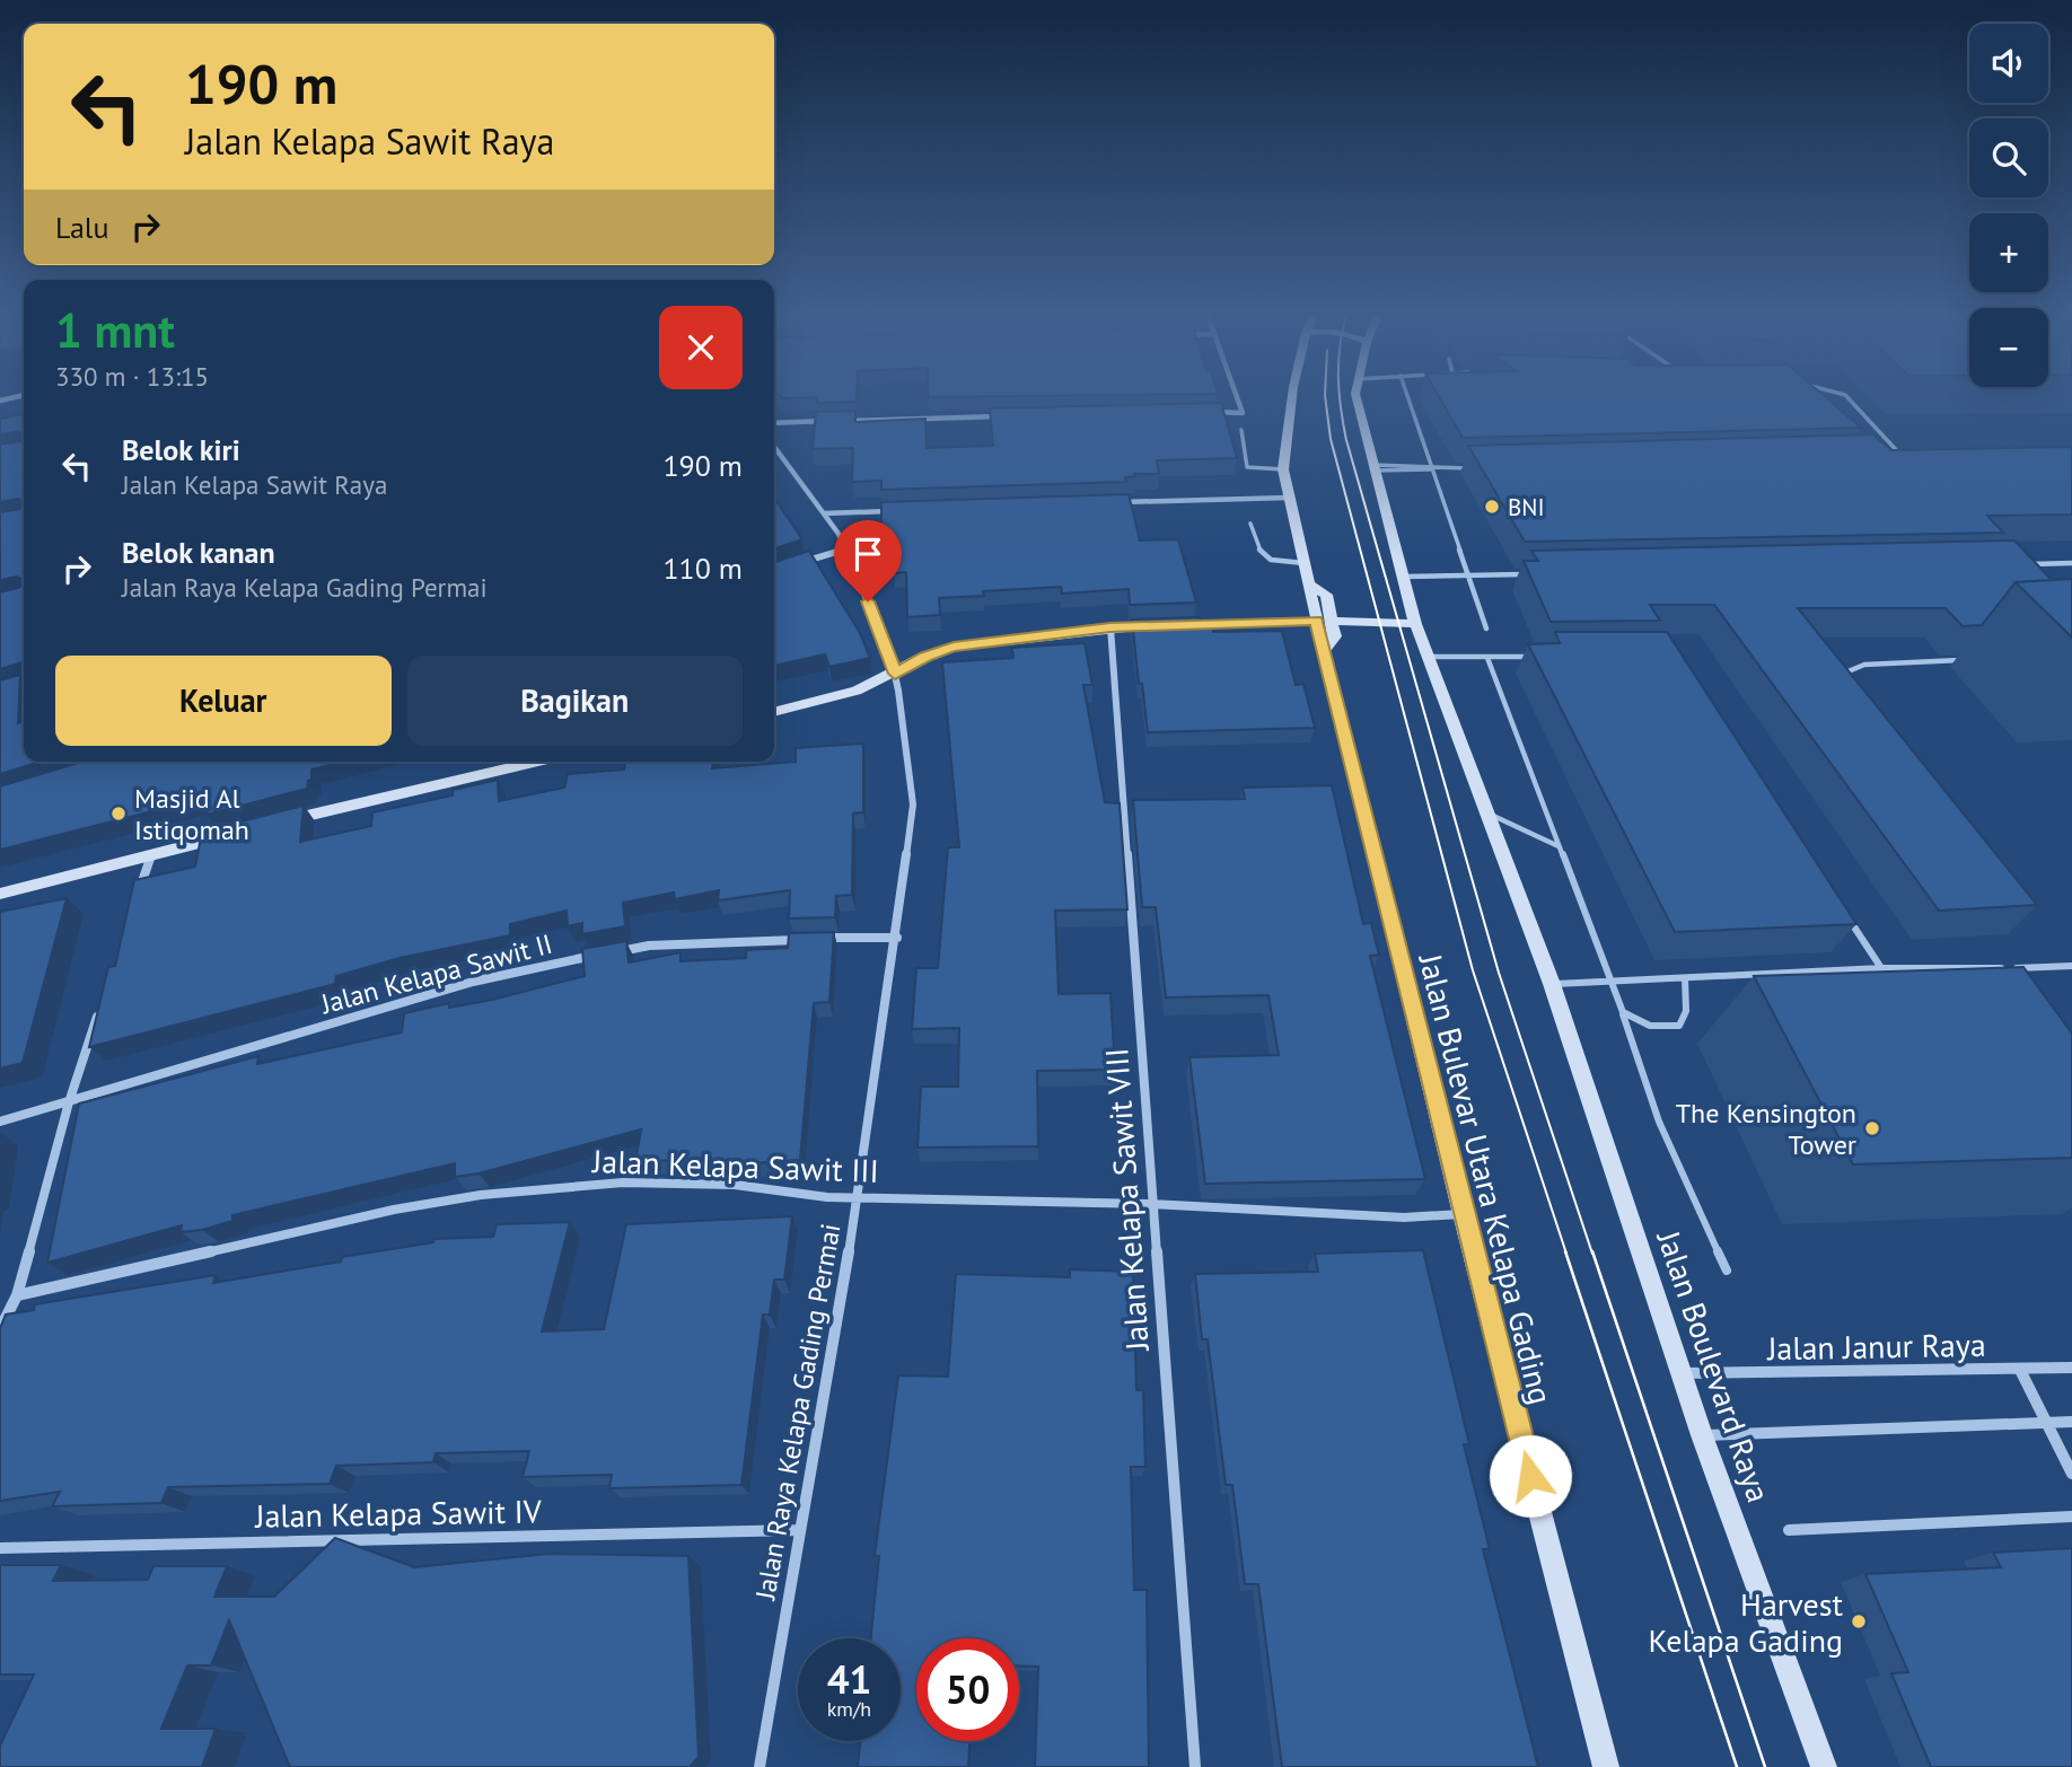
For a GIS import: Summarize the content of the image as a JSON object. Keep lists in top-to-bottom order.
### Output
{
  "streets": {
    "main road": ["Jalan Bulevar Utara Kelapa Gading", "Jalan Boulevard Raya"],
    "street": [
      "Jalan Kelapa Sawit II",
      "Jalan Kelapa Sawit III",
      "Jalan Kelapa Sawit VIII",
      "Jalan Janur Raya",
      "Jalan Raya Kelapa Gading Permai",
      "Jalan Kelapa Sawit IV"
    ]
  },
  "crossings": [
    ["Jalan Kelapa Sawit III", "Jalan Bulevar Utara Kelapa Gading"],
    ["Jalan Kelapa Sawit III", "Jalan Kelapa Sawit VIII"],
    ["Jalan Kelapa Sawit III", "Jalan Raya Kelapa Gading Permai"],
    ["Jalan Janur Raya", "Jalan Boulevard Raya"],
    ["Jalan Raya Kelapa Gading Permai", "Jalan Kelapa Sawit IV"]
  ],
  "places": [
    "BNI",
    "Masjid Al Istiqomah",
    "The Kensington Tower",
    "Harvest Kelapa Gading"
  ],
  "page": {
    "map_buttons": ["+", "−"],
    "turn": ["190 m", "Jalan Kelapa Sawit Raya"],
    "then": "Lalu",
    "heading": ["1 mnt", "330 m · 13:15"],
    "list": [
      {
        "name": "Belok kiri",
        "note": "Jalan Kelapa Sawit Raya",
        "value": "190 m"
      },
      {
        "name": "Belok kanan",
        "note": "Jalan Raya Kelapa Gading Permai",
        "value": "110 m"
      }
    ],
    "buttons": ["Keluar", "Bagikan"],
    "speed": "41 km/h",
    "limit": "50"
  }
}
